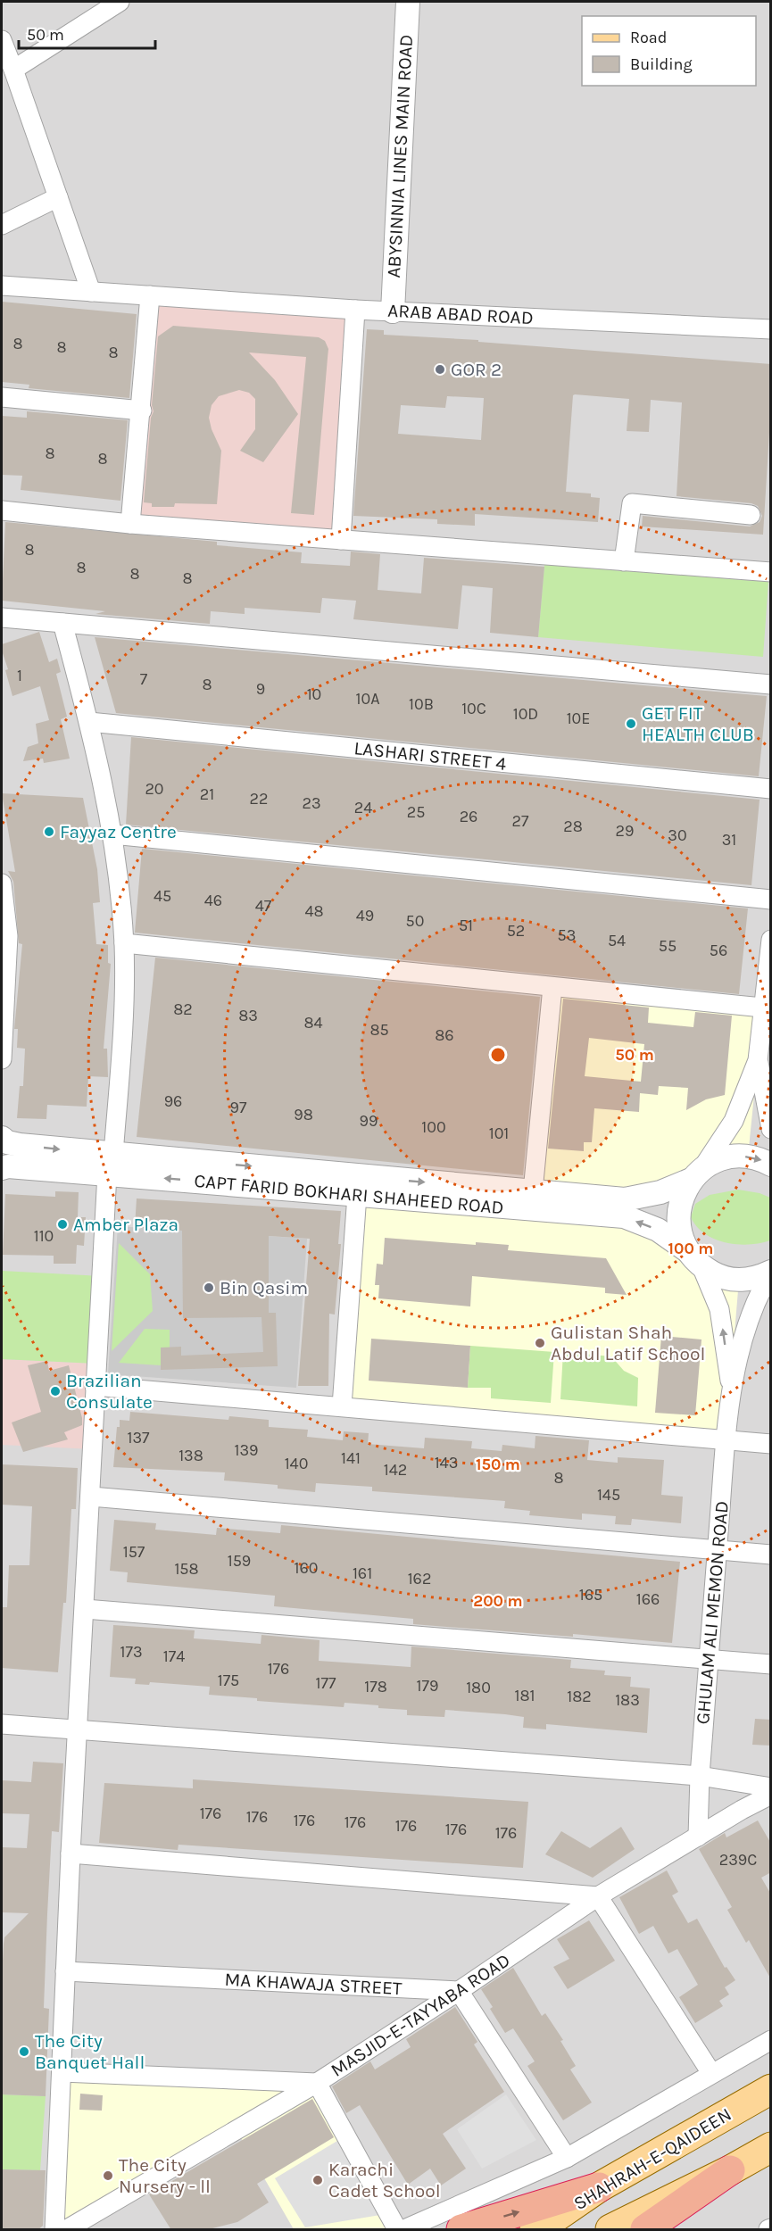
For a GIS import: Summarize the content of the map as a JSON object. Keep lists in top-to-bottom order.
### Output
{
  "streets": {
    "main road": ["SHAHRAH-E-QAIDEEN"],
    "street": [
      "ABYSINNIA LINES MAIN ROAD",
      "ARAB ABAD ROAD",
      "LASHARI STREET 4",
      "CAPT FARID BOKHARI SHAHEED ROAD",
      "GHULAM ALI MEMON ROAD",
      "MA KHAWAJA STREET",
      "MASJID-E-TAYYABA ROAD"
    ]
  },
  "crossings": [
    ["ABYSINNIA LINES MAIN ROAD", "ARAB ABAD ROAD"],
    ["GHULAM ALI MEMON ROAD", "MASJID-E-TAYYABA ROAD"],
    ["MA KHAWAJA STREET", "MASJID-E-TAYYABA ROAD"]
  ],
  "places": [
    "GOR 2",
    "GET FIT HEALTH CLUB",
    "Fayyaz Centre",
    "Amber Plaza",
    "Bin Qasim",
    "Gulistan Shah Abdul Latif School",
    "Brazilian Consulate",
    "The City Banquet Hall",
    "The City Nursery - ll",
    "Karachi Cadet School"
  ],
  "house_numbers": [
    "8",
    "8",
    "8",
    "8",
    "8",
    "8",
    "8",
    "8",
    "8",
    "1",
    "7",
    "8",
    "9",
    "10",
    "10A",
    "10B",
    "10C",
    "10D",
    "10E",
    "20",
    "21",
    "22",
    "23",
    "24",
    "25",
    "26",
    "27",
    "28",
    "29",
    "30",
    "31",
    "45",
    "46",
    "47",
    "48",
    "49",
    "50",
    "51",
    "52",
    "53",
    "54",
    "55",
    "56",
    "82",
    "83",
    "84",
    "85",
    "86",
    "96",
    "97",
    "98",
    "99",
    "100",
    "101",
    "110",
    "137",
    "139",
    "138",
    "141",
    "143",
    "140",
    "142",
    "8",
    "145",
    "157",
    "159",
    "160",
    "158",
    "161",
    "162",
    "165",
    "166",
    "173",
    "174",
    "176",
    "175",
    "177",
    "179",
    "178",
    "180",
    "181",
    "182",
    "183",
    "176",
    "176",
    "176",
    "176",
    "176",
    "176",
    "176",
    "239C"
  ],
  "legend": ["Road", "Building"],
  "scale_bar": "50 m",
  "rings": [
    "50 m",
    "100 m",
    "150 m",
    "200 m"
  ]
}
